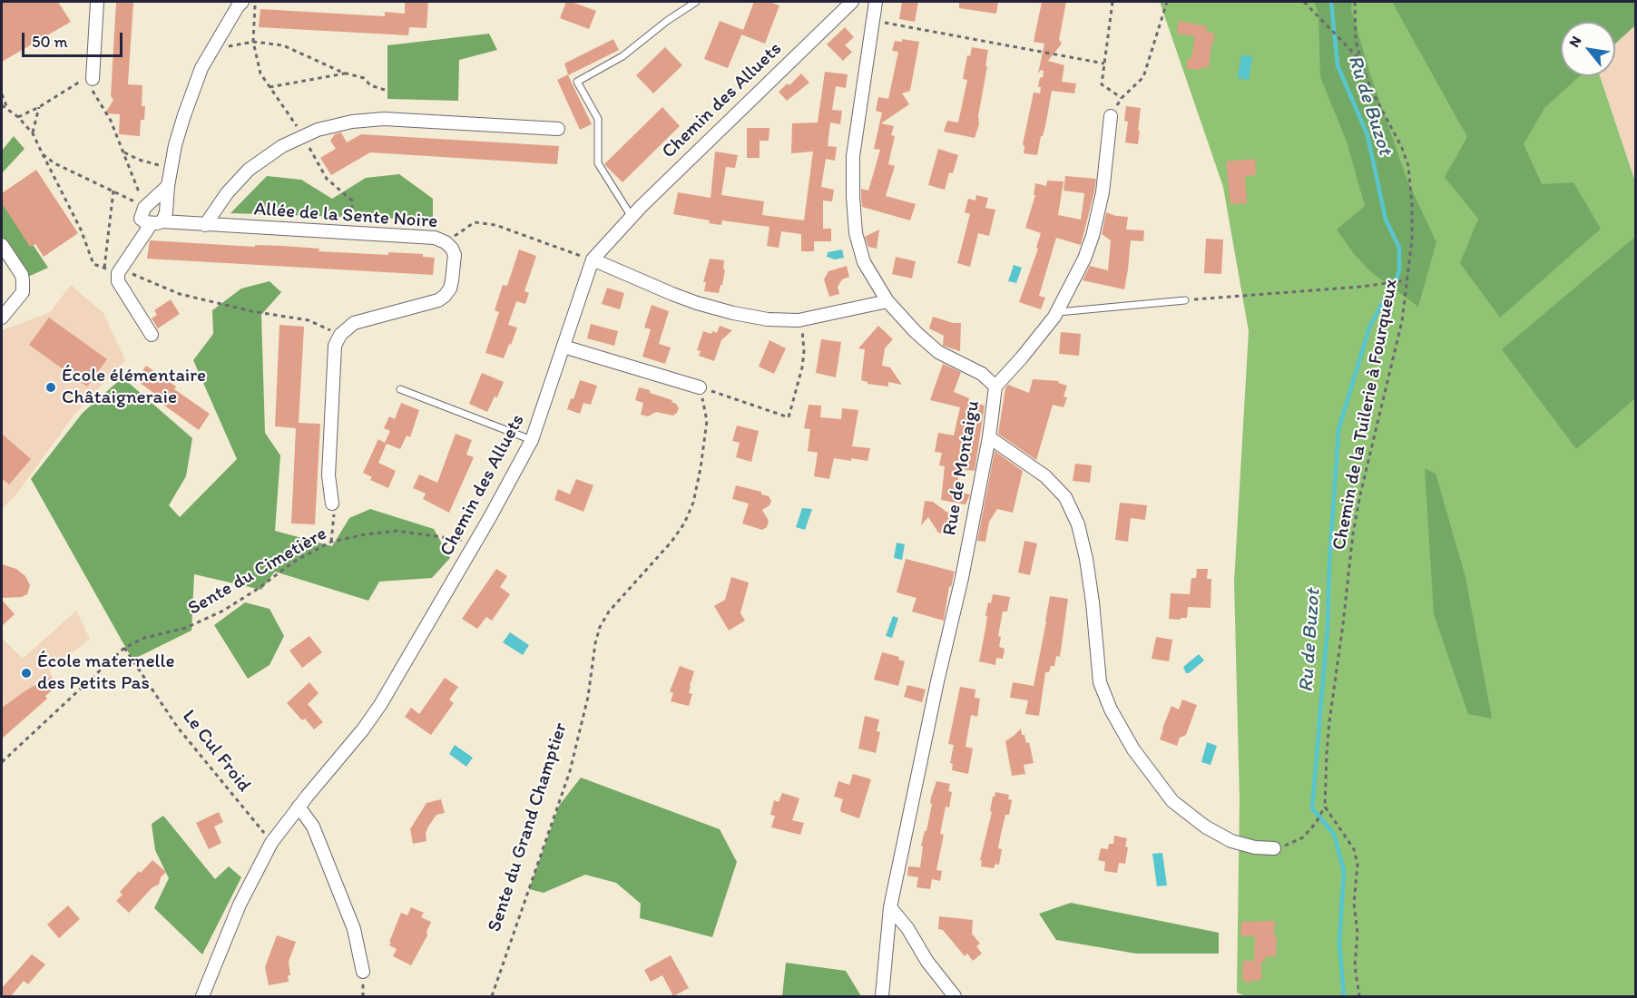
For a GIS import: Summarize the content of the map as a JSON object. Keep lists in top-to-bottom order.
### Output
{
  "streets": {
    "street": ["Chemin des Alluets", "Allée de la Sente Noire", "Rue de Montaigu"],
    "path": [
      "Chemin de la Tuilerie à Fourqueux",
      "Sente du Cimetière",
      "Le Cul Froid",
      "Sente du Grand Champtier"
    ]
  },
  "crossings": [
    ["Chemin des Alluets", "Sente du Cimetière"],
    ["Chemin des Alluets", "Le Cul Froid"],
    ["Sente du Cimetière", "Le Cul Froid"]
  ],
  "water": ["Ru de Buzot"],
  "places": ["École élémentaire Châtaigneraie", "École maternelle des Petits Pas"],
  "scale_bar": "50 m",
  "north": "top left"
}
